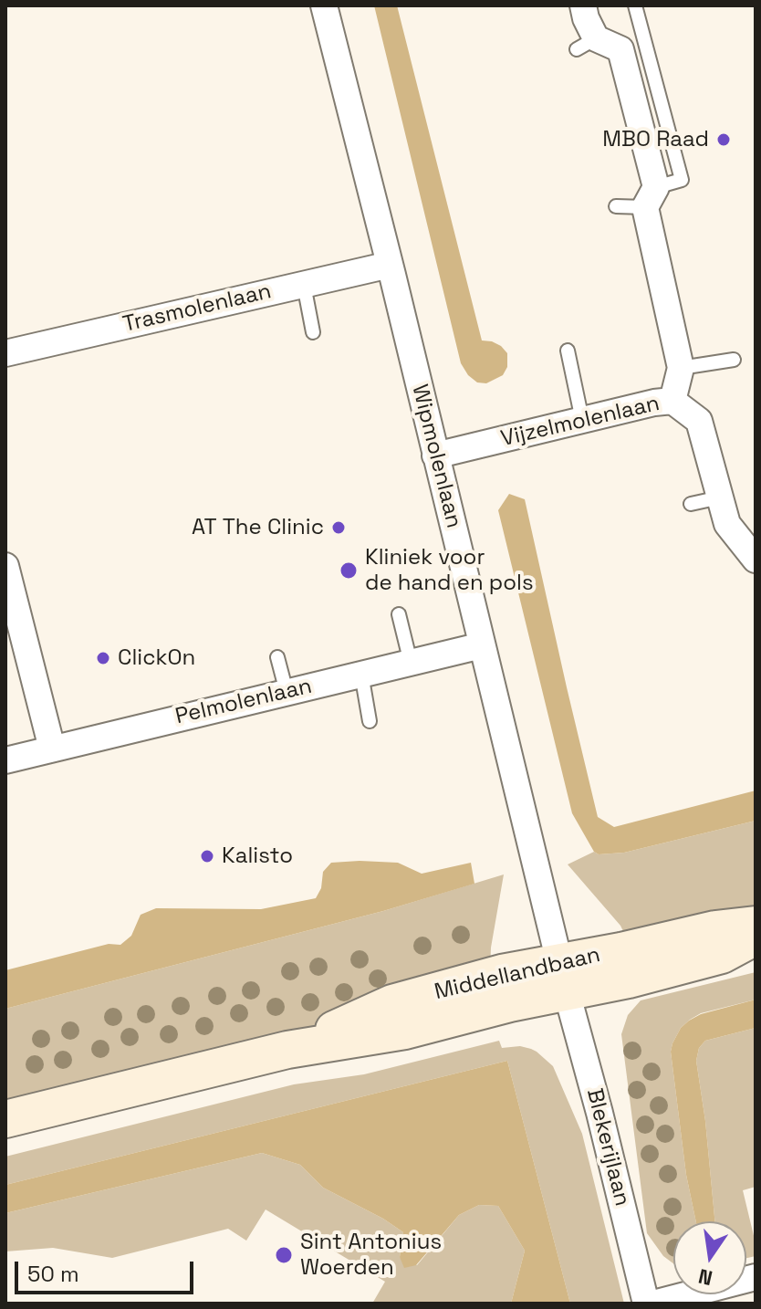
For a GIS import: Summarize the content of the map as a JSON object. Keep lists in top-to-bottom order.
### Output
{
  "streets": {
    "main road": ["Middellandbaan"],
    "street": [
      "Trasmolenlaan",
      "Vijzelmolenlaan",
      "Wipmolenlaan",
      "Pelmolenlaan",
      "Blekerijlaan"
    ]
  },
  "crossings": [
    ["Trasmolenlaan", "Wipmolenlaan"],
    ["Vijzelmolenlaan", "Wipmolenlaan"],
    ["Wipmolenlaan", "Pelmolenlaan"],
    ["Wipmolenlaan", "Middellandbaan"],
    ["Wipmolenlaan", "Blekerijlaan"],
    ["Middellandbaan", "Blekerijlaan"]
  ],
  "places": [
    "MBO Raad",
    "AT The Clinic",
    "Kliniek voor de hand en pols",
    "ClickOn",
    "Kalisto",
    "Sint Antonius Woerden"
  ],
  "scale_bar": "50 m",
  "north": "bottom"
}
